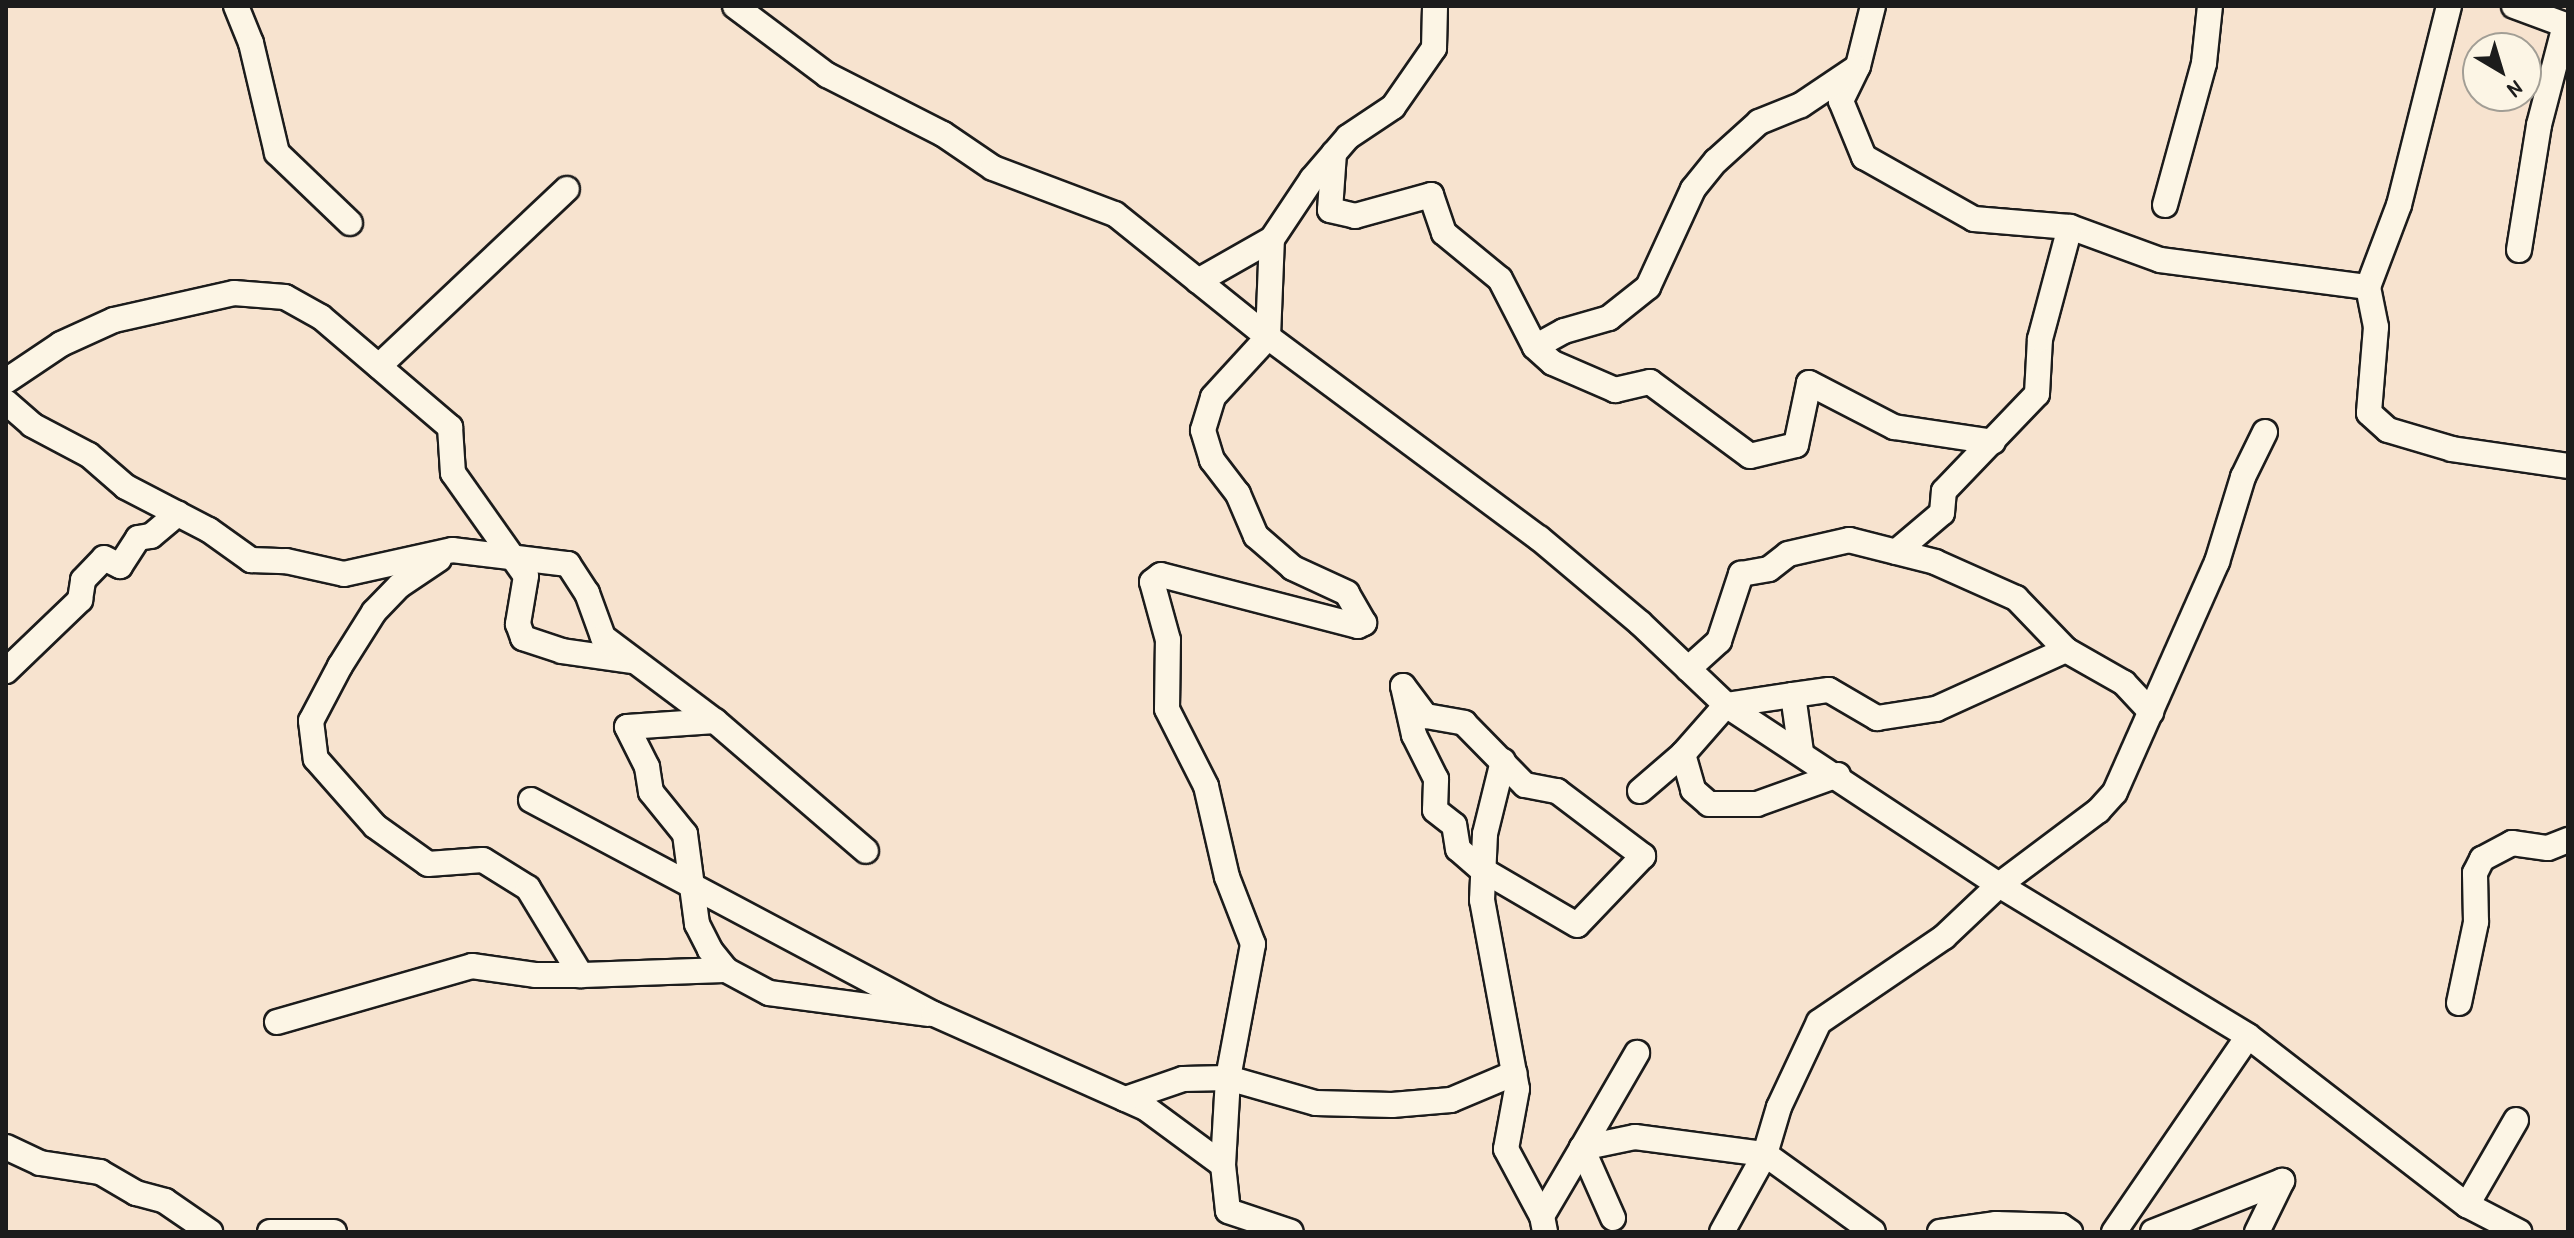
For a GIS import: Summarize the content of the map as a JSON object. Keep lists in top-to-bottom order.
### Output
{
  "north": "bottom right"
}
